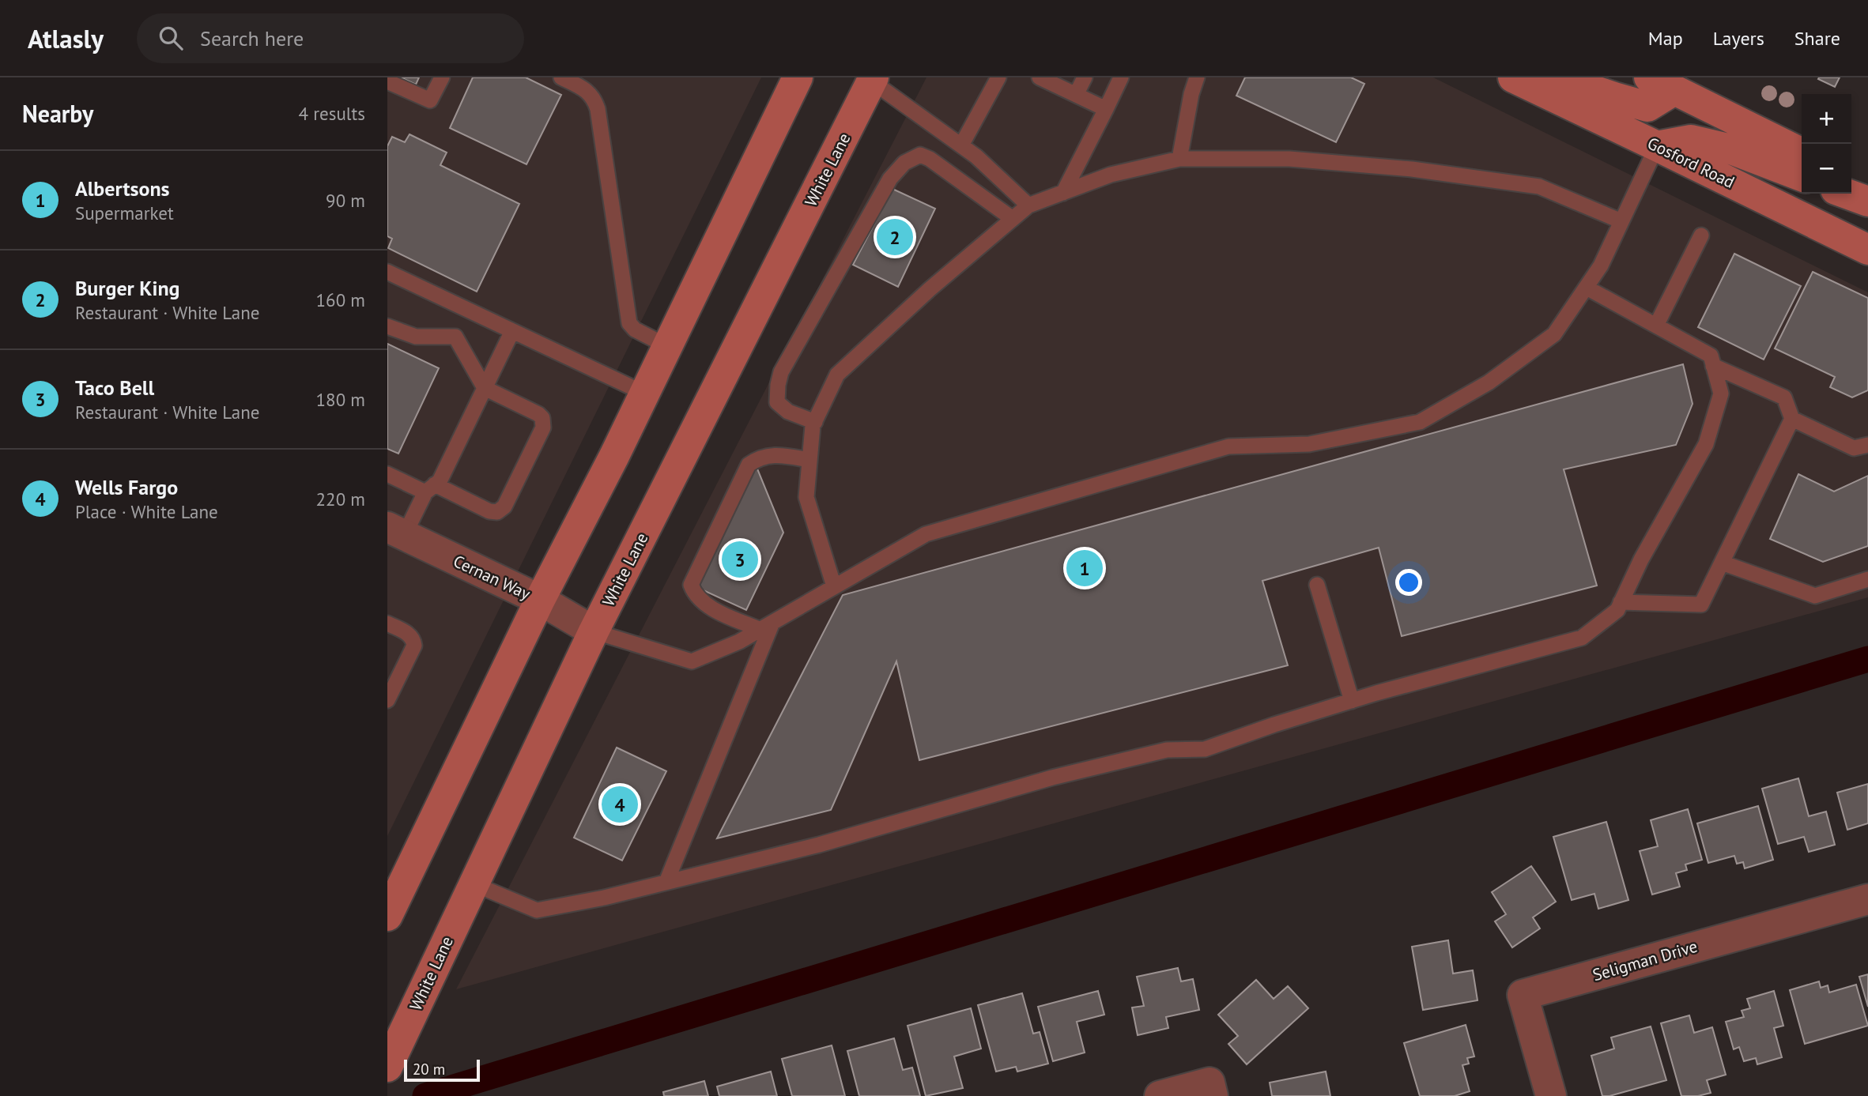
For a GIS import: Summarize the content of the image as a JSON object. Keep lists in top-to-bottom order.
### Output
{
  "streets": {
    "main road": ["Gosford Road", "White Lane"],
    "street": ["Cernan Way", "Seligman Drive"]
  },
  "crossings": [
    ["White Lane", "Cernan Way"]
  ],
  "scale_bar": "20 m",
  "page": {
    "header": "Atlasly",
    "search": "Search here",
    "nav": ["Map", "Layers", "Share"],
    "heading": ["Nearby", "4 results"],
    "map_buttons": ["+", "−"],
    "list": [
      {
        "mark": "1",
        "name": "Albertsons",
        "note": "Supermarket",
        "value": "90 m"
      },
      {
        "mark": "2",
        "name": "Burger King",
        "note": "Restaurant · White Lane",
        "value": "160 m"
      },
      {
        "mark": "3",
        "name": "Taco Bell",
        "note": "Restaurant · White Lane",
        "value": "180 m"
      },
      {
        "mark": "4",
        "name": "Wells Fargo",
        "note": "Place · White Lane",
        "value": "220 m"
      }
    ],
    "pins": [
      "2",
      "3",
      "1",
      "4"
    ],
    "scale": "20 m"
  }
}
